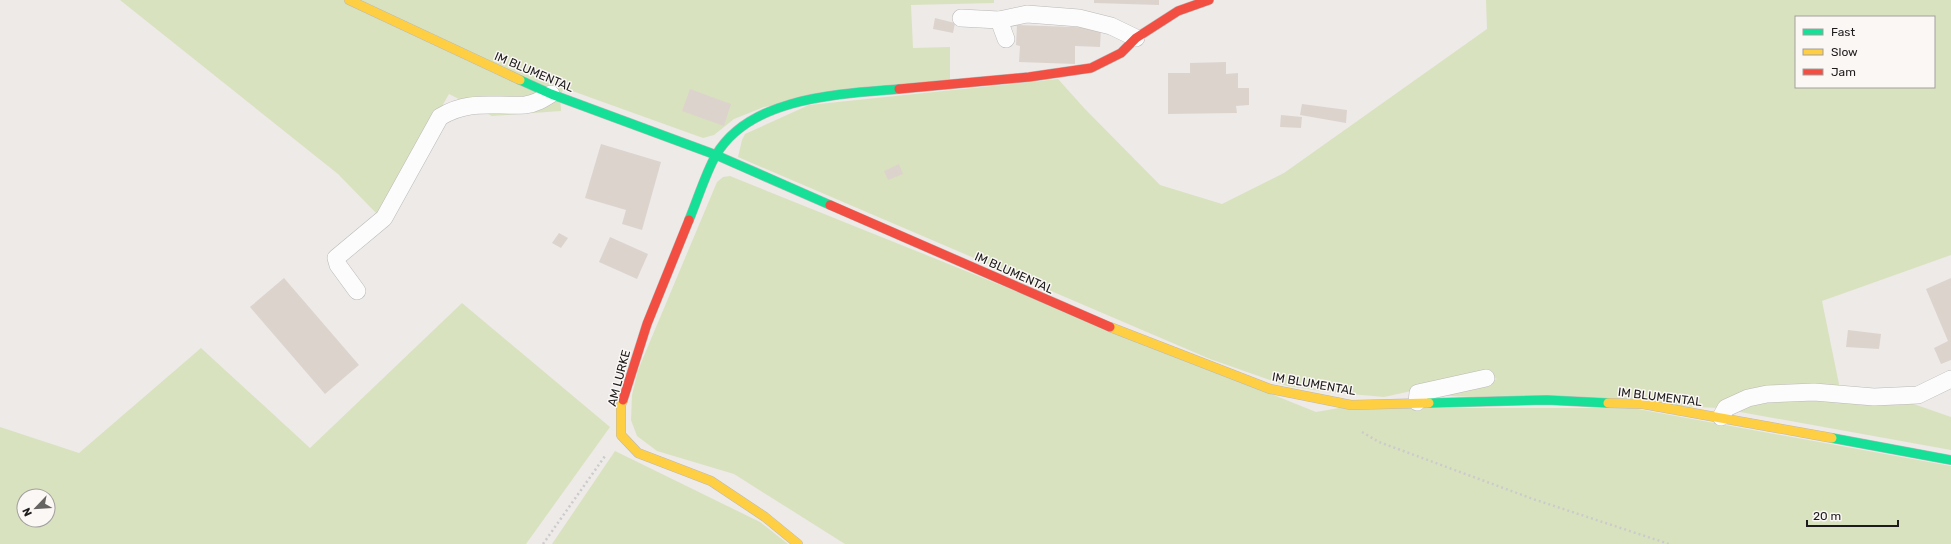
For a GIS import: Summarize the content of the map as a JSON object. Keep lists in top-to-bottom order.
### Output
{
  "streets": {
    "street": ["IM BLUMENTAL", "AM LURKE"]
  },
  "crossings": [
    ["IM BLUMENTAL", "AM LURKE"]
  ],
  "legend": ["Fast", "Slow", "Jam"],
  "scale_bar": "20 m",
  "north": "bottom left"
}
